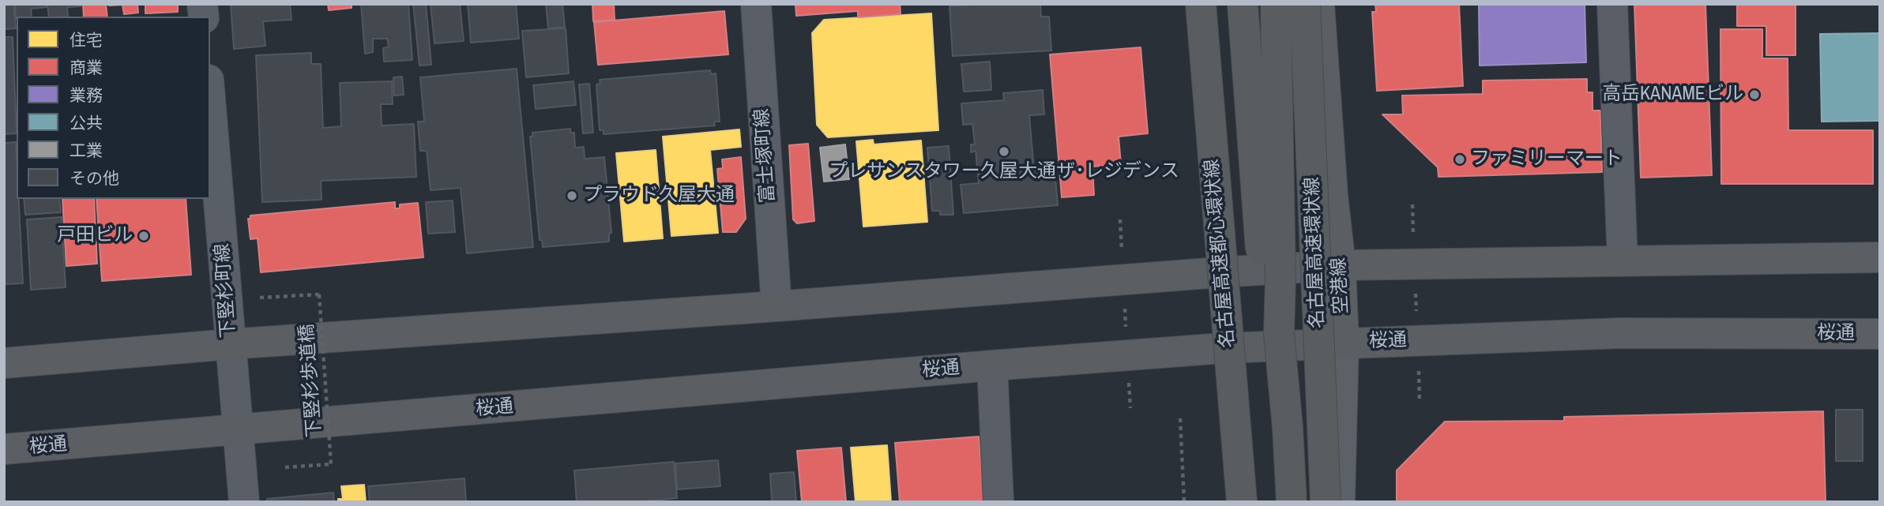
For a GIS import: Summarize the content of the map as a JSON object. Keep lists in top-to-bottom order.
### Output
{
  "streets": {
    "highway": [
      "名古屋高速環状線",
      "名古屋高速都心環状線",
      "空港線",
      "桜通"
    ],
    "street": ["富士塚町線", "下竪杉町線"],
    "path": ["下竪杉歩道橋"]
  },
  "crossings": [
    ["空港線", "桜通"],
    ["下竪杉町線", "桜通"]
  ],
  "places": [
    "高岳KANAMEビル",
    "プレサンスタワー久屋大通ザ･レジデンス",
    "ファミリーマート",
    "プラウド久屋大通",
    "戸田ビル"
  ],
  "legend": [
    "住宅",
    "商業",
    "業務",
    "公共",
    "工業",
    "その他"
  ]
}
